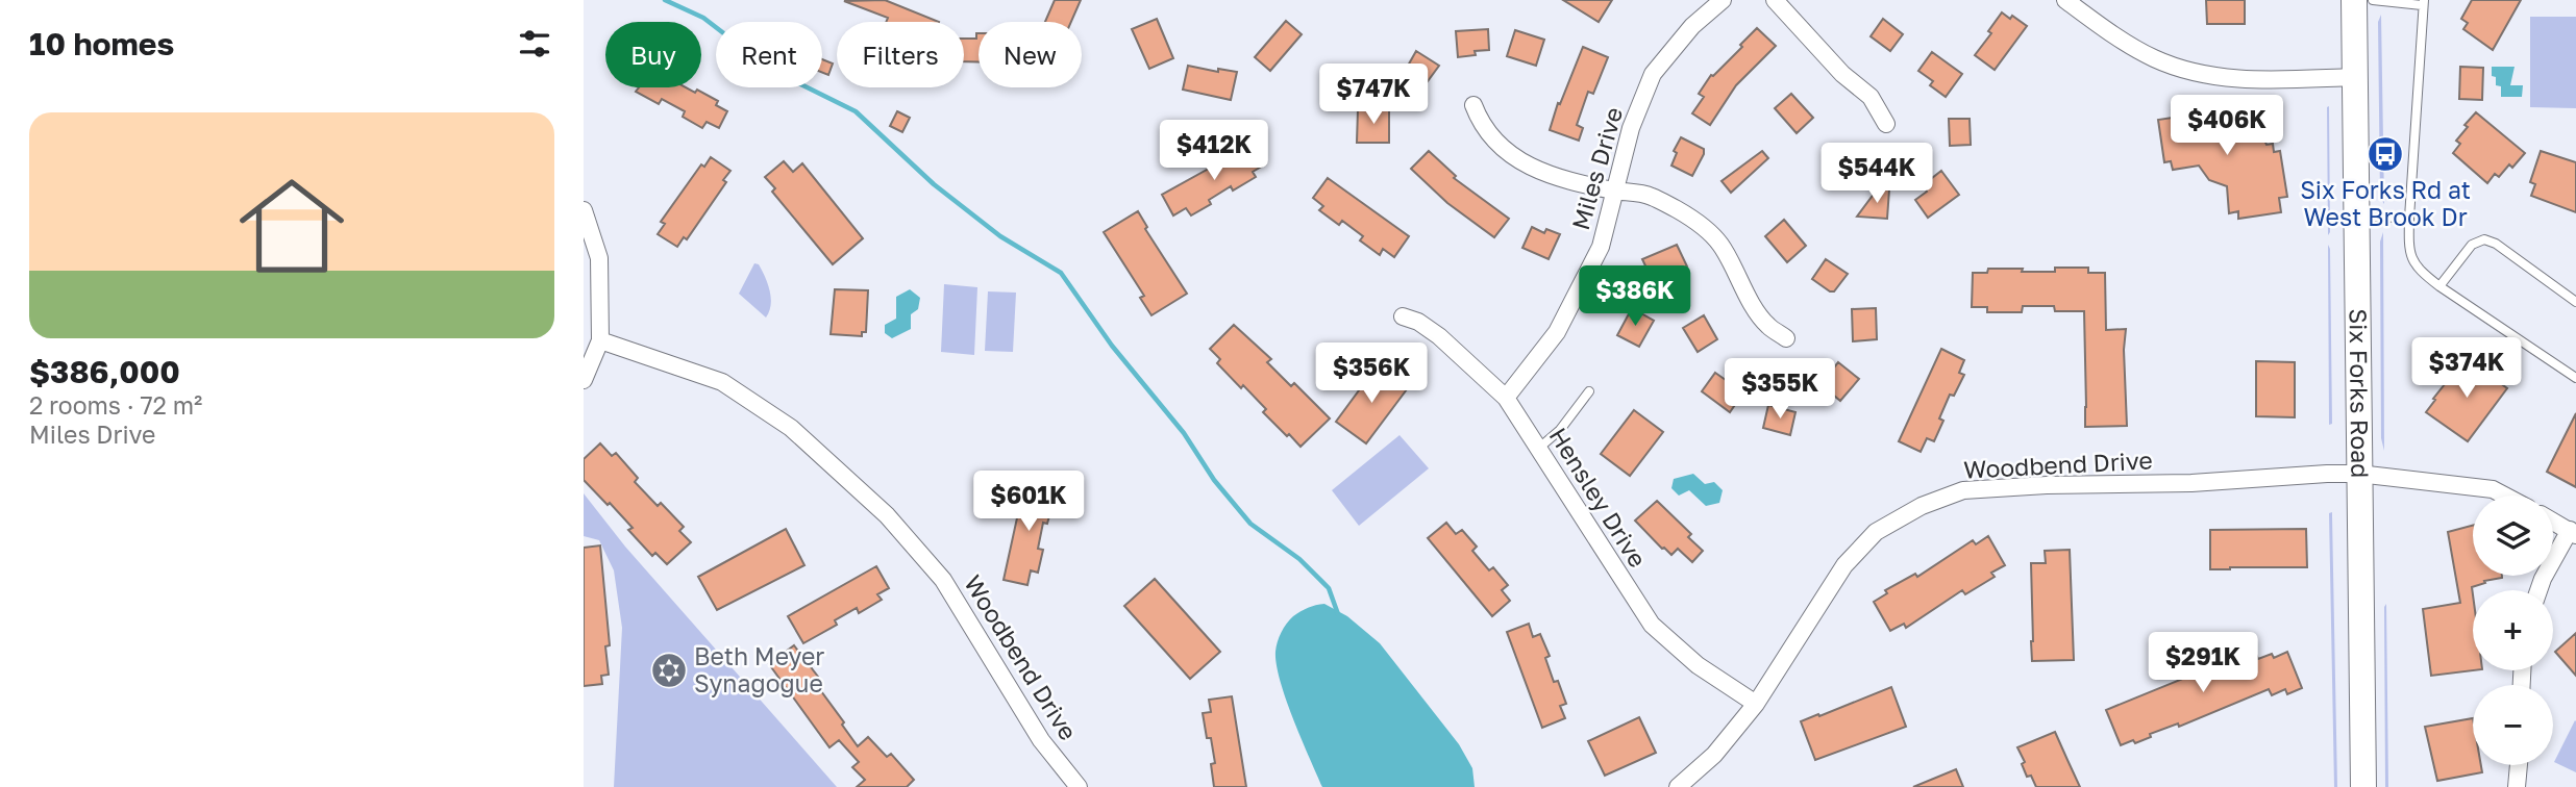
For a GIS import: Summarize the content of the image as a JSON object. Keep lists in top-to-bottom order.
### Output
{
  "streets": {
    "main road": ["Six Forks Road"],
    "street": ["Miles Drive", "Woodbend Drive", "Hensley Drive"]
  },
  "crossings": [
    ["Miles Drive", "Hensley Drive"],
    ["Six Forks Road", "Woodbend Drive"],
    ["Woodbend Drive", "Hensley Drive"]
  ],
  "places": {
    "bus stop": ["Six Forks Rd at West Brook Dr"],
    "synagogue": ["Beth Meyer Synagogue"]
  },
  "page": {
    "heading": "10 homes",
    "chip": [
      "Buy",
      "Rent",
      "Filters",
      "New"
    ],
    "price": [
      "$747K",
      "$406K",
      "$412K",
      "$544K",
      "$386K",
      "$374K",
      "$356K",
      "$355K",
      "$601K",
      "$291K"
    ],
    "list": [
      {
        "name": "$386,000",
        "note": "2 rooms · 72 m² · Miles Drive"
      }
    ],
    "map_buttons": ["+", "−"]
  }
}
